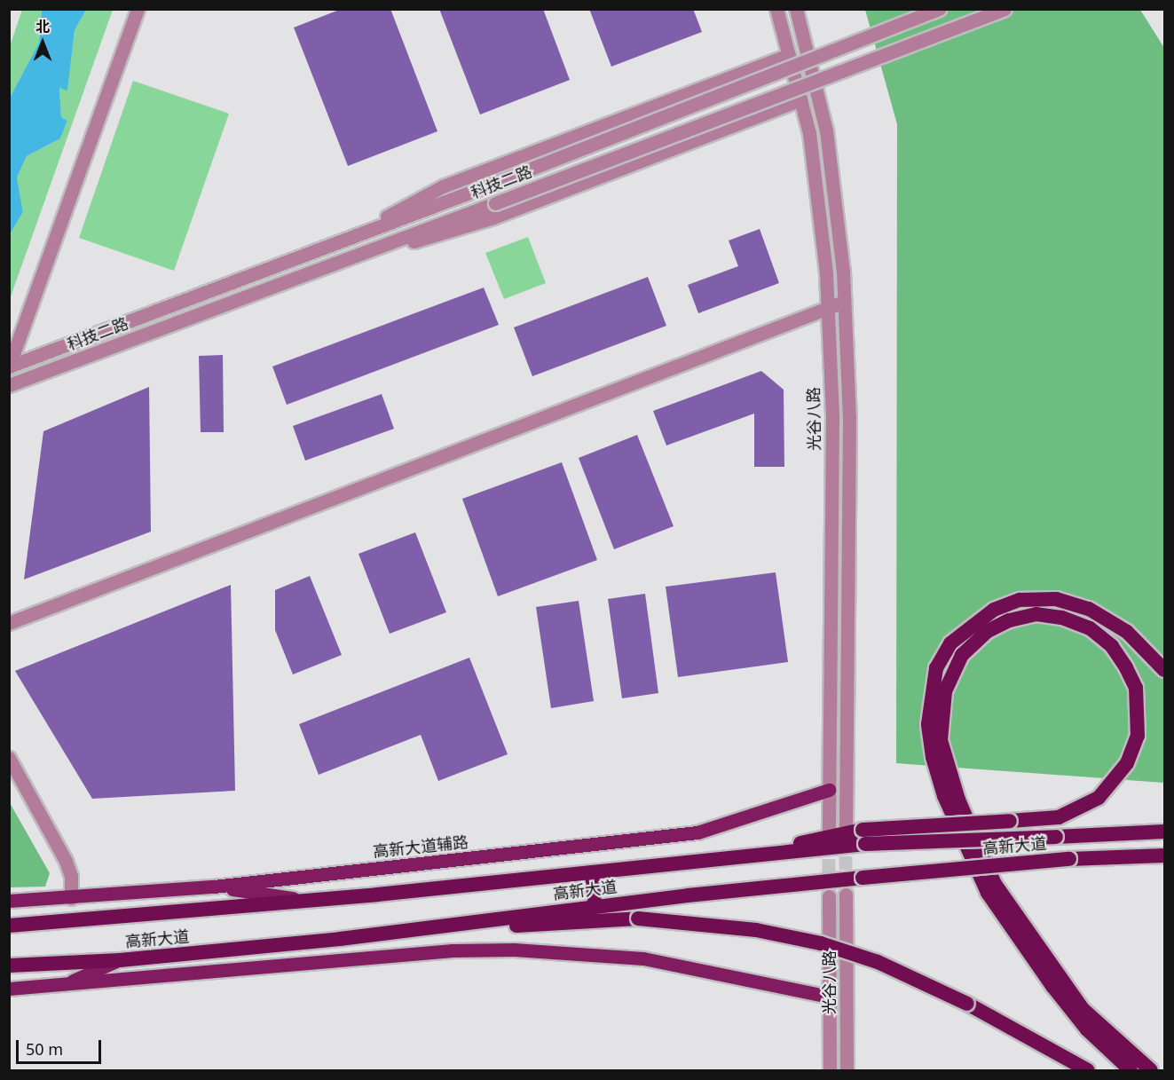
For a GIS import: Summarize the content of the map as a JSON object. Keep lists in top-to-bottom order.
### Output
{
  "streets": {
    "highway": ["高新大道"],
    "main road": ["高新大道辅路"],
    "street": ["科技二路", "光谷八路"]
  },
  "crossings": [
    ["光谷八路", "高新大道辅路"]
  ],
  "scale_bar": "50 m",
  "north": "top"
}
